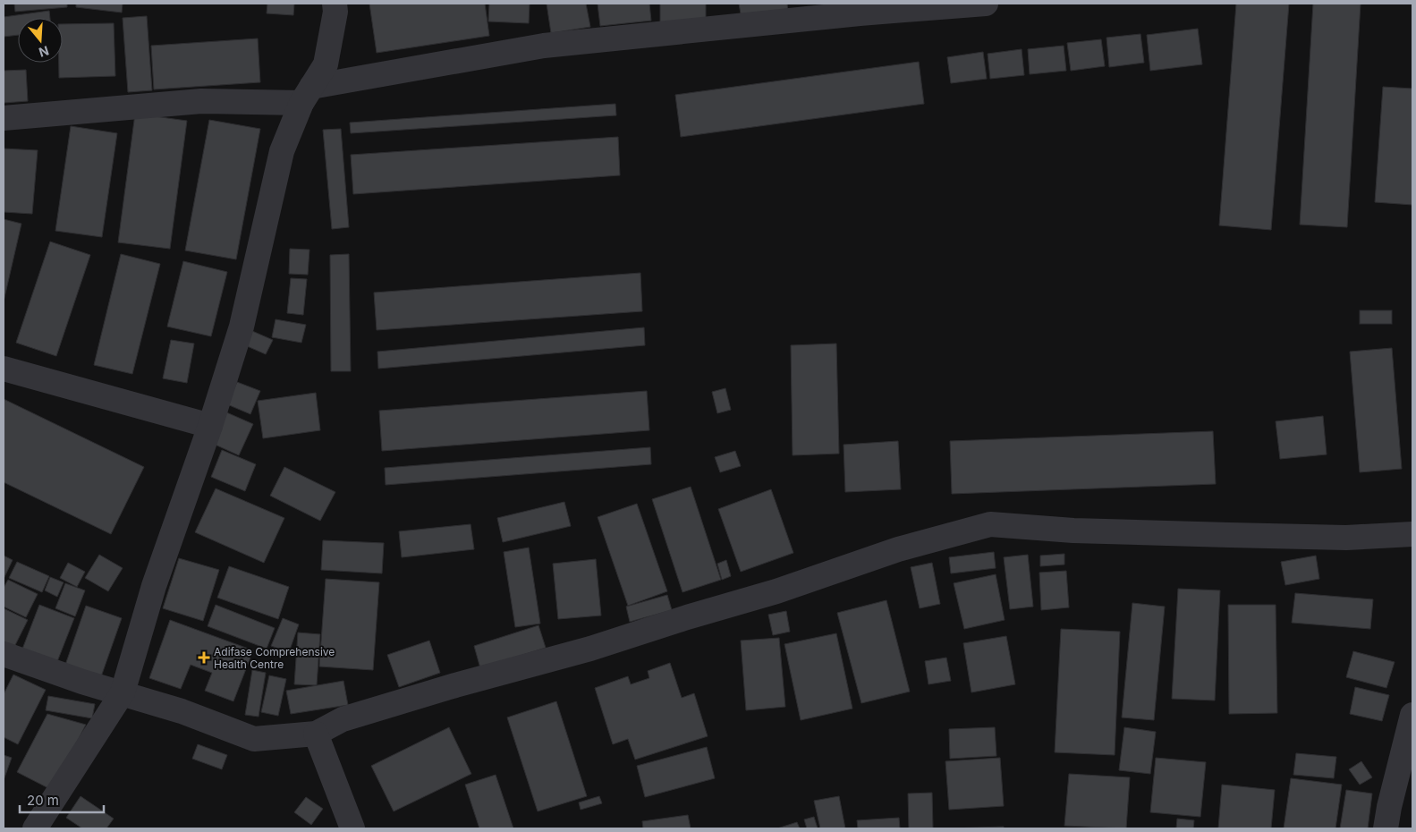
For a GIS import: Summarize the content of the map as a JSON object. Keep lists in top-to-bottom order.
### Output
{
  "places": {
    "health": ["Adifase Comprehensive Health Centre"]
  },
  "scale_bar": "20 m",
  "north": "bottom"
}
